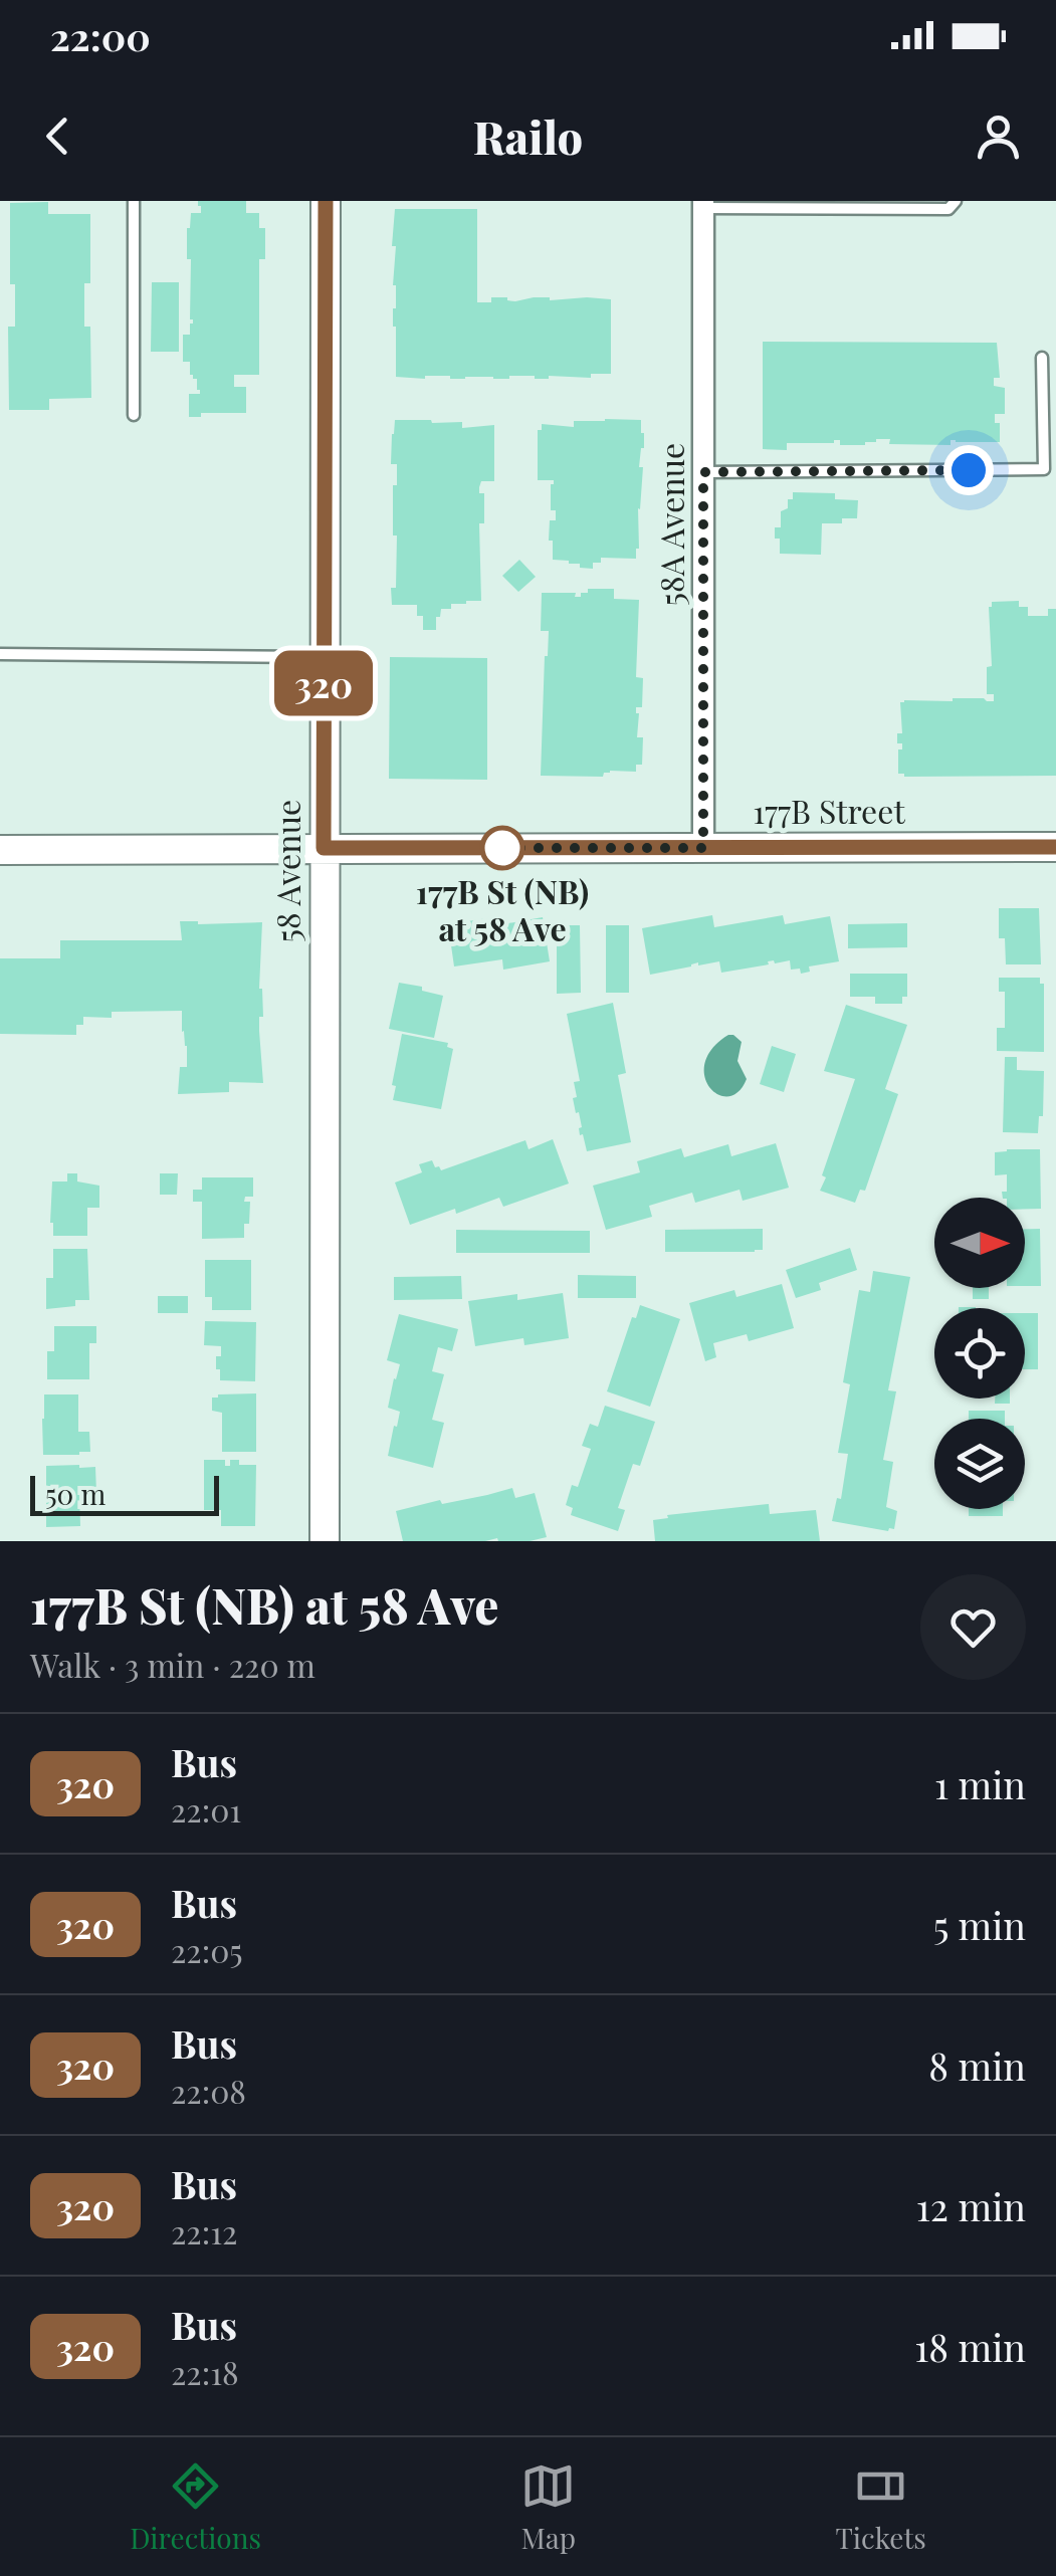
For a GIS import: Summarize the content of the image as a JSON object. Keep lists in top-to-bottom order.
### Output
{
  "streets": {
    "street": ["58A Avenue", "177B Street", "58 Avenue"]
  },
  "crossings": [
    ["58A Avenue", "177B Street"],
    ["177B Street", "58 Avenue"]
  ],
  "places": ["177B St (NB) at 58 Ave"],
  "lines": ["bus line 320"],
  "scale_bar": "50 m",
  "north": "right",
  "page": {
    "status": "22:00",
    "header": "Railo",
    "on_map": "320",
    "scale": "50 m",
    "heading": ["177B St (NB) at 58 Ave", "Walk · 3 min · 220 m"],
    "list": [
      {
        "mark": "320",
        "name": "Bus",
        "note": "22:01",
        "value": "1 min"
      },
      {
        "mark": "320",
        "name": "Bus",
        "note": "22:05",
        "value": "5 min"
      },
      {
        "mark": "320",
        "name": "Bus",
        "note": "22:08",
        "value": "8 min"
      },
      {
        "mark": "320",
        "name": "Bus",
        "note": "22:12",
        "value": "12 min"
      },
      {
        "mark": "320",
        "name": "Bus",
        "note": "22:18",
        "value": "18 min"
      }
    ],
    "tabs": ["Directions", "Map", "Tickets"]
  }
}
